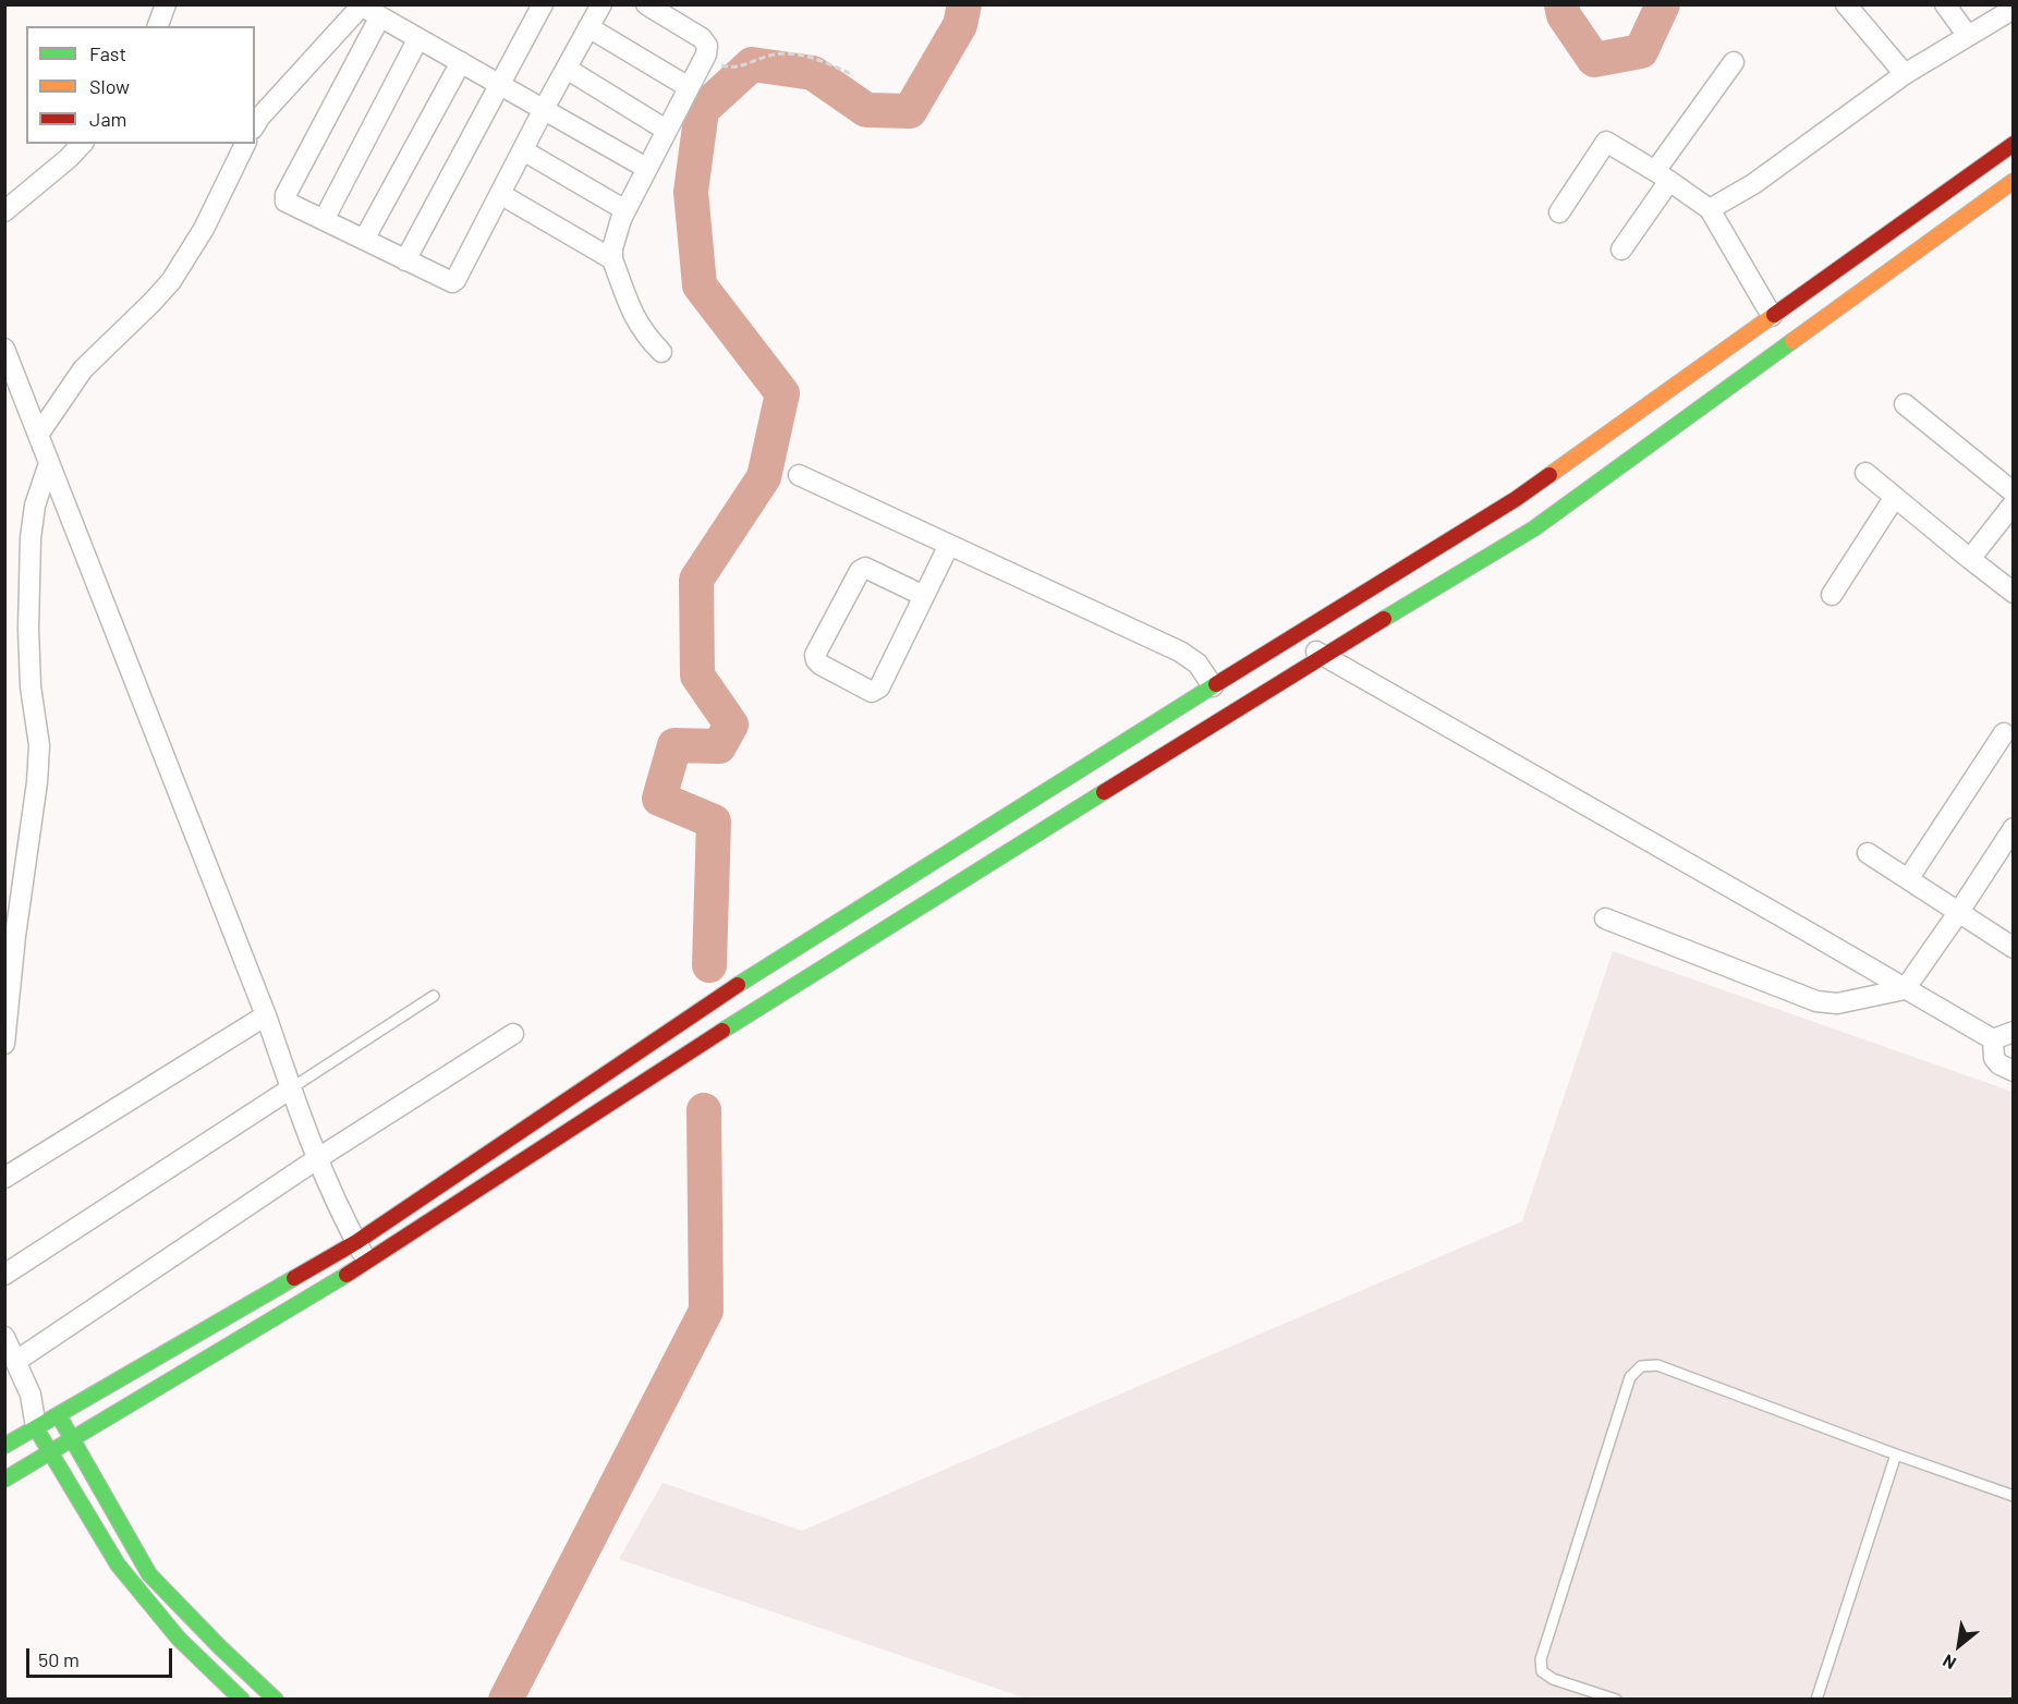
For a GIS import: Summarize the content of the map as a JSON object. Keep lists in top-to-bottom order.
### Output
{
  "legend": ["Fast", "Slow", "Jam"],
  "scale_bar": "50 m",
  "north": "bottom left"
}
